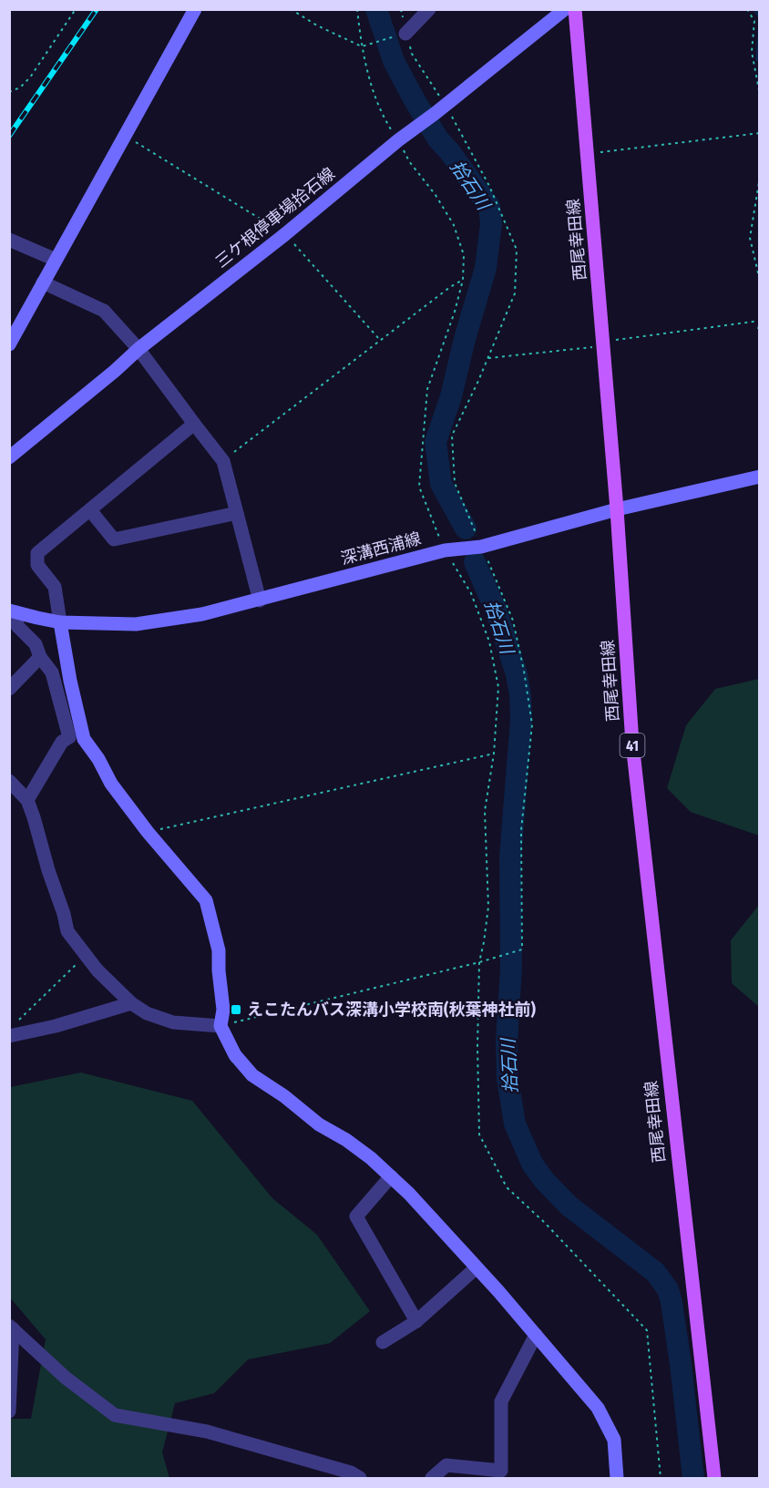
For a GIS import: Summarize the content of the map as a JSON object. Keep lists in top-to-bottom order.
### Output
{
  "streets": {
    "main road": [
      "三ケ根停車場拾石線",
      "西尾幸田線",
      "深溝西浦線",
      "41"
    ]
  },
  "crossings": [
    ["西尾幸田線", "深溝西浦線"]
  ],
  "water": ["拾石川"],
  "places": {
    "transit": ["えこたんバス深溝小学校南(秋葉神社前)"]
  }
}
